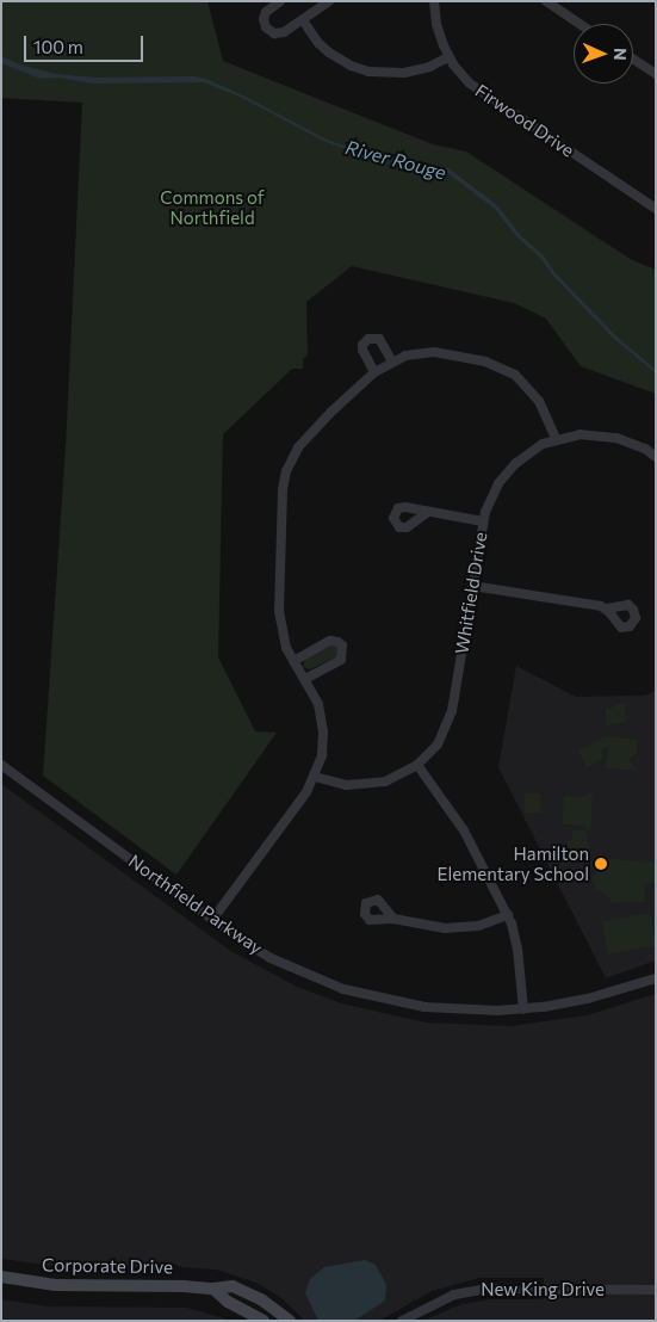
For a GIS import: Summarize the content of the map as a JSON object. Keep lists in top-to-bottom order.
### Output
{
  "streets": {
    "street": [
      "Firwood Drive",
      "Whitfield Drive",
      "Northfield Parkway",
      "Corporate Drive",
      "New King Drive"
    ]
  },
  "water": ["River Rouge"],
  "parks": ["Commons of Northfield"],
  "places": ["Hamilton Elementary School"],
  "scale_bar": "100 m",
  "north": "right"
}
